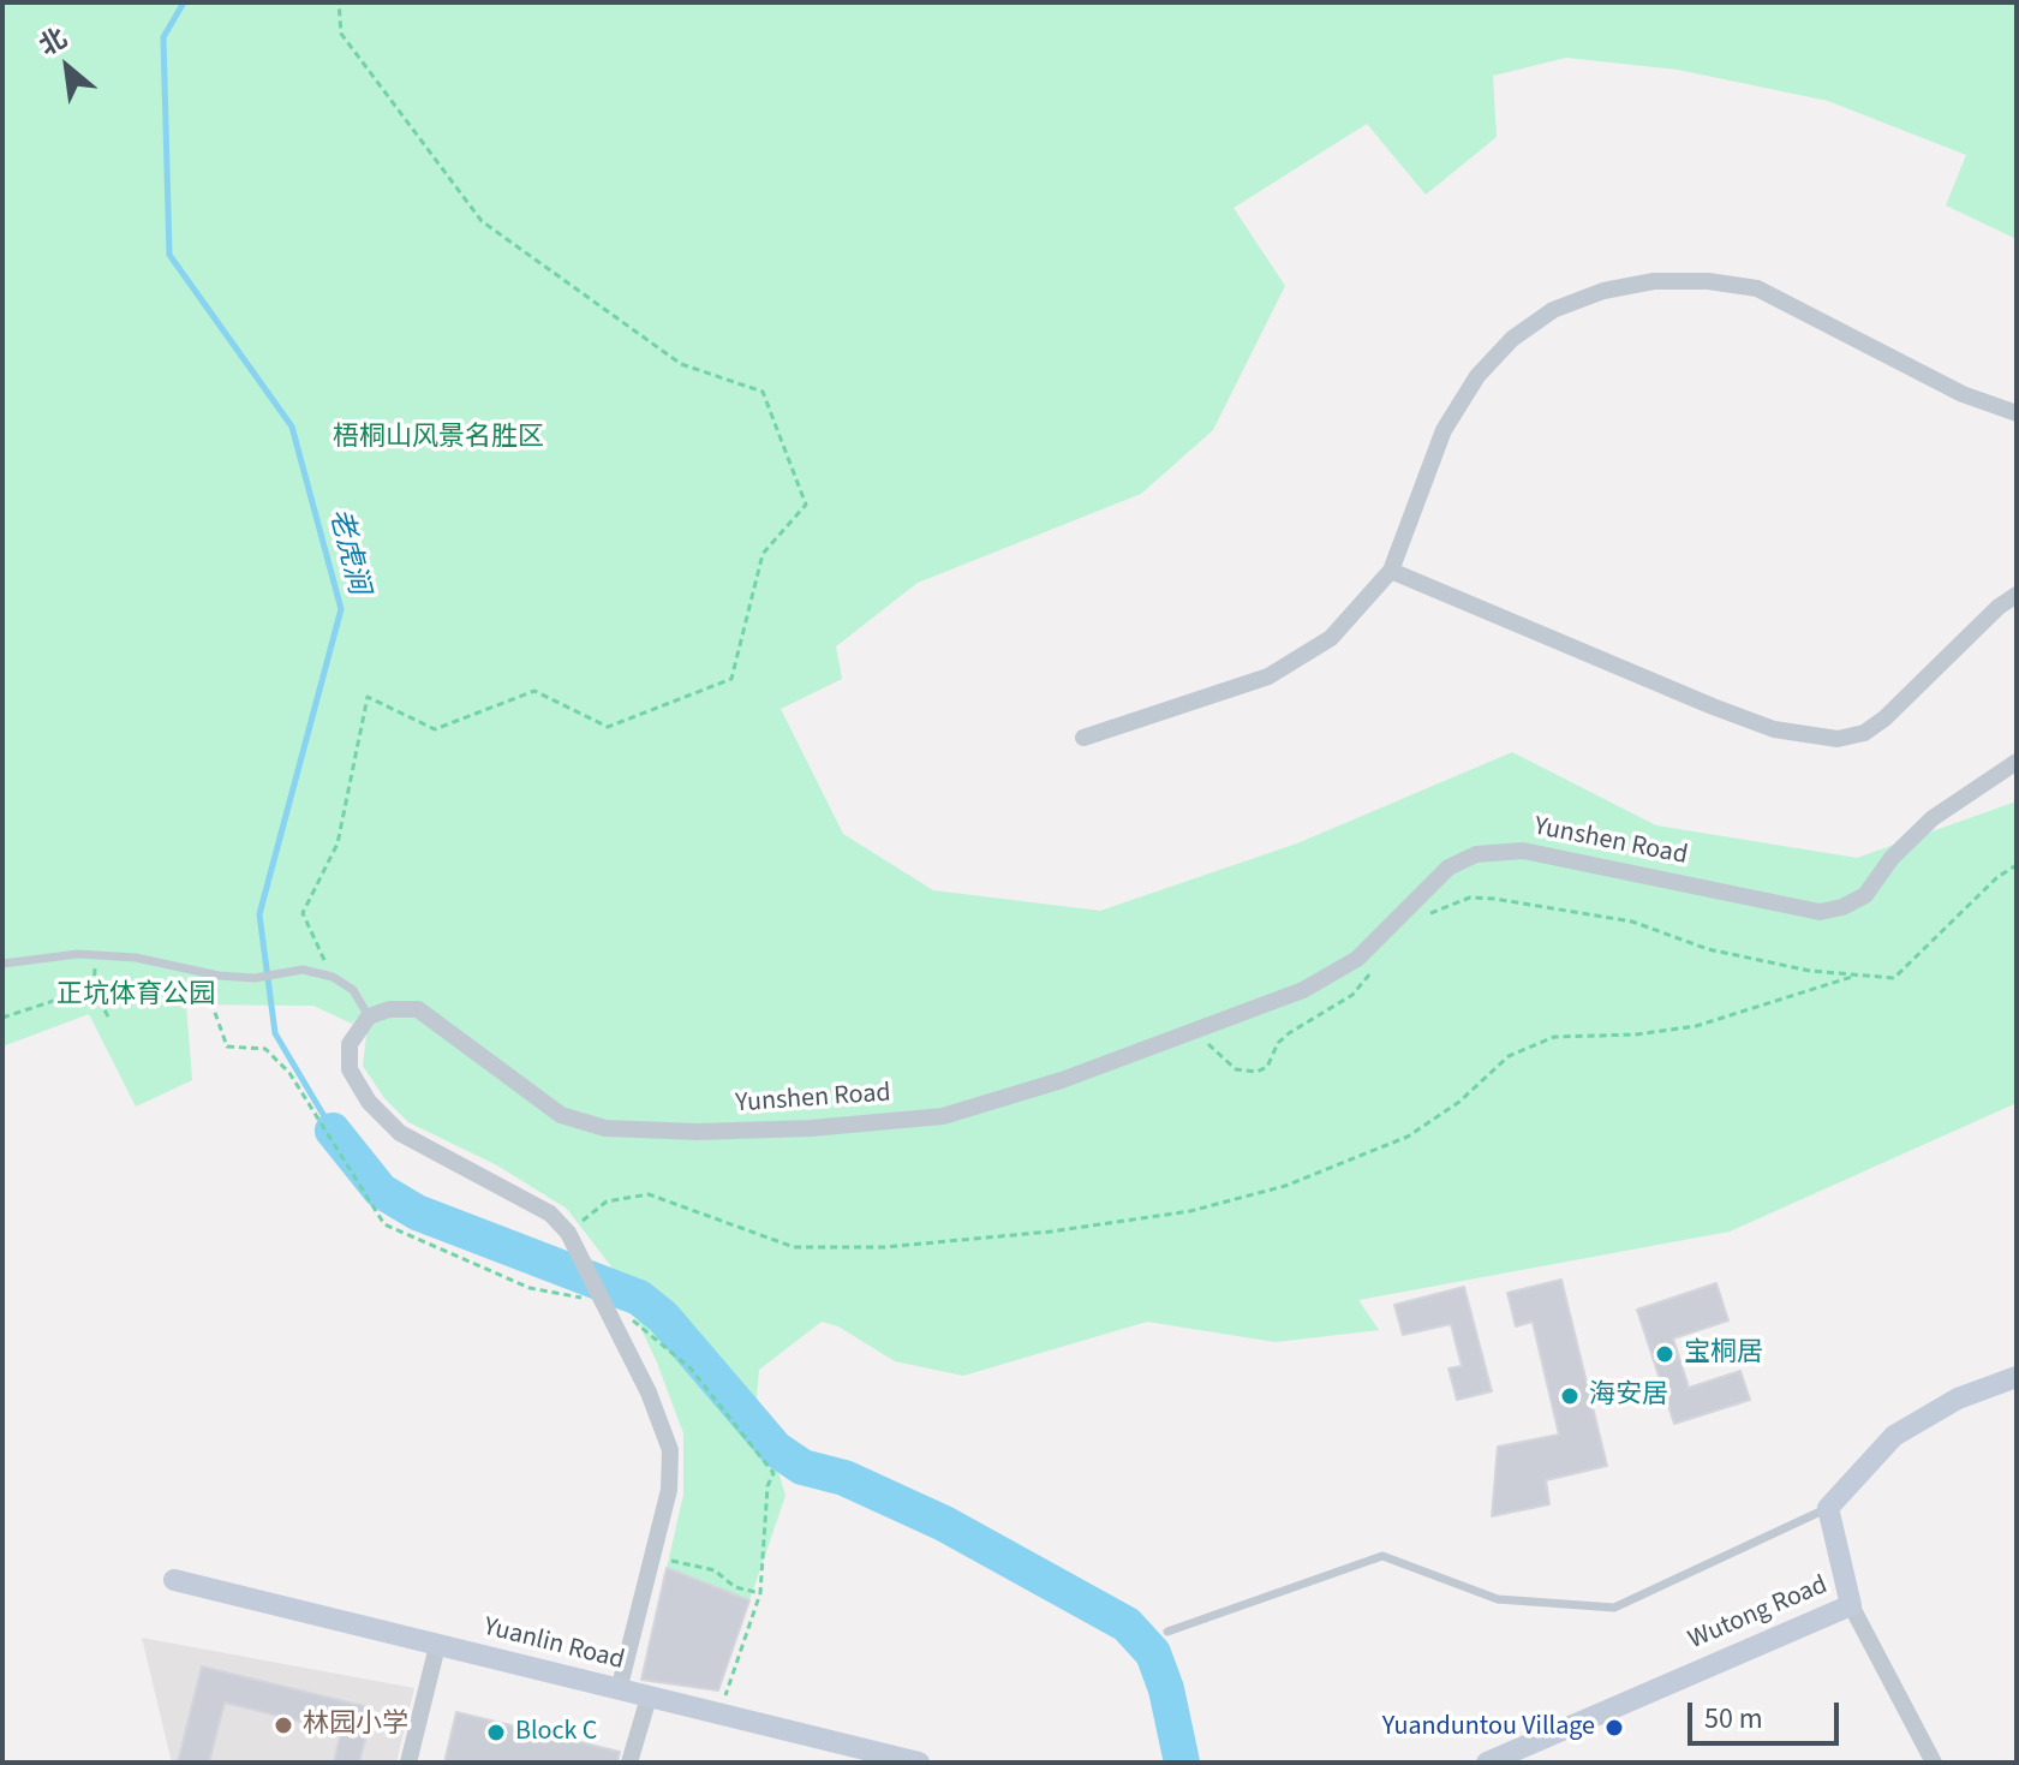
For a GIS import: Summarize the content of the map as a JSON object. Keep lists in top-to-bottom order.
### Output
{
  "streets": {
    "street": ["Yunshen Road", "Wutong Road", "Yuanlin Road"]
  },
  "water": ["老虎涧"],
  "parks": ["梧桐山风景名胜区", "正坑体育公园"],
  "places": [
    "宝桐居",
    "海安居",
    "林园小学",
    "Yuanduntou Village",
    "Block C"
  ],
  "scale_bar": "50 m",
  "north": "top left"
}
